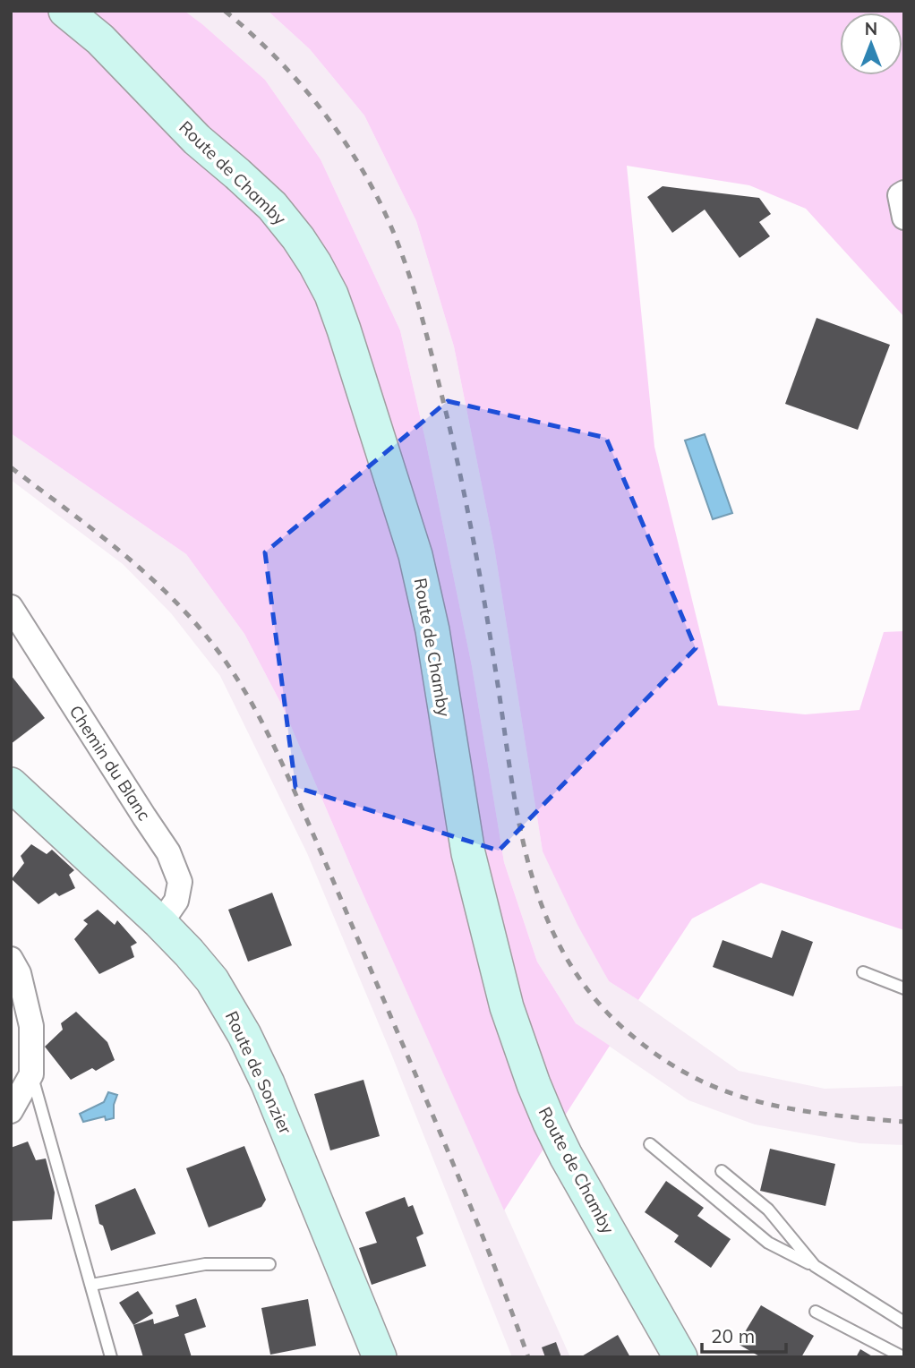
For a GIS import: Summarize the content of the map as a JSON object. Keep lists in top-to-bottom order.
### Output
{
  "streets": {
    "street": ["Route de Chamby", "Chemin du Blanc", "Route de Sonzier"]
  },
  "crossings": [
    ["Chemin du Blanc", "Route de Sonzier"]
  ],
  "scale_bar": "20 m",
  "north": "top"
}
